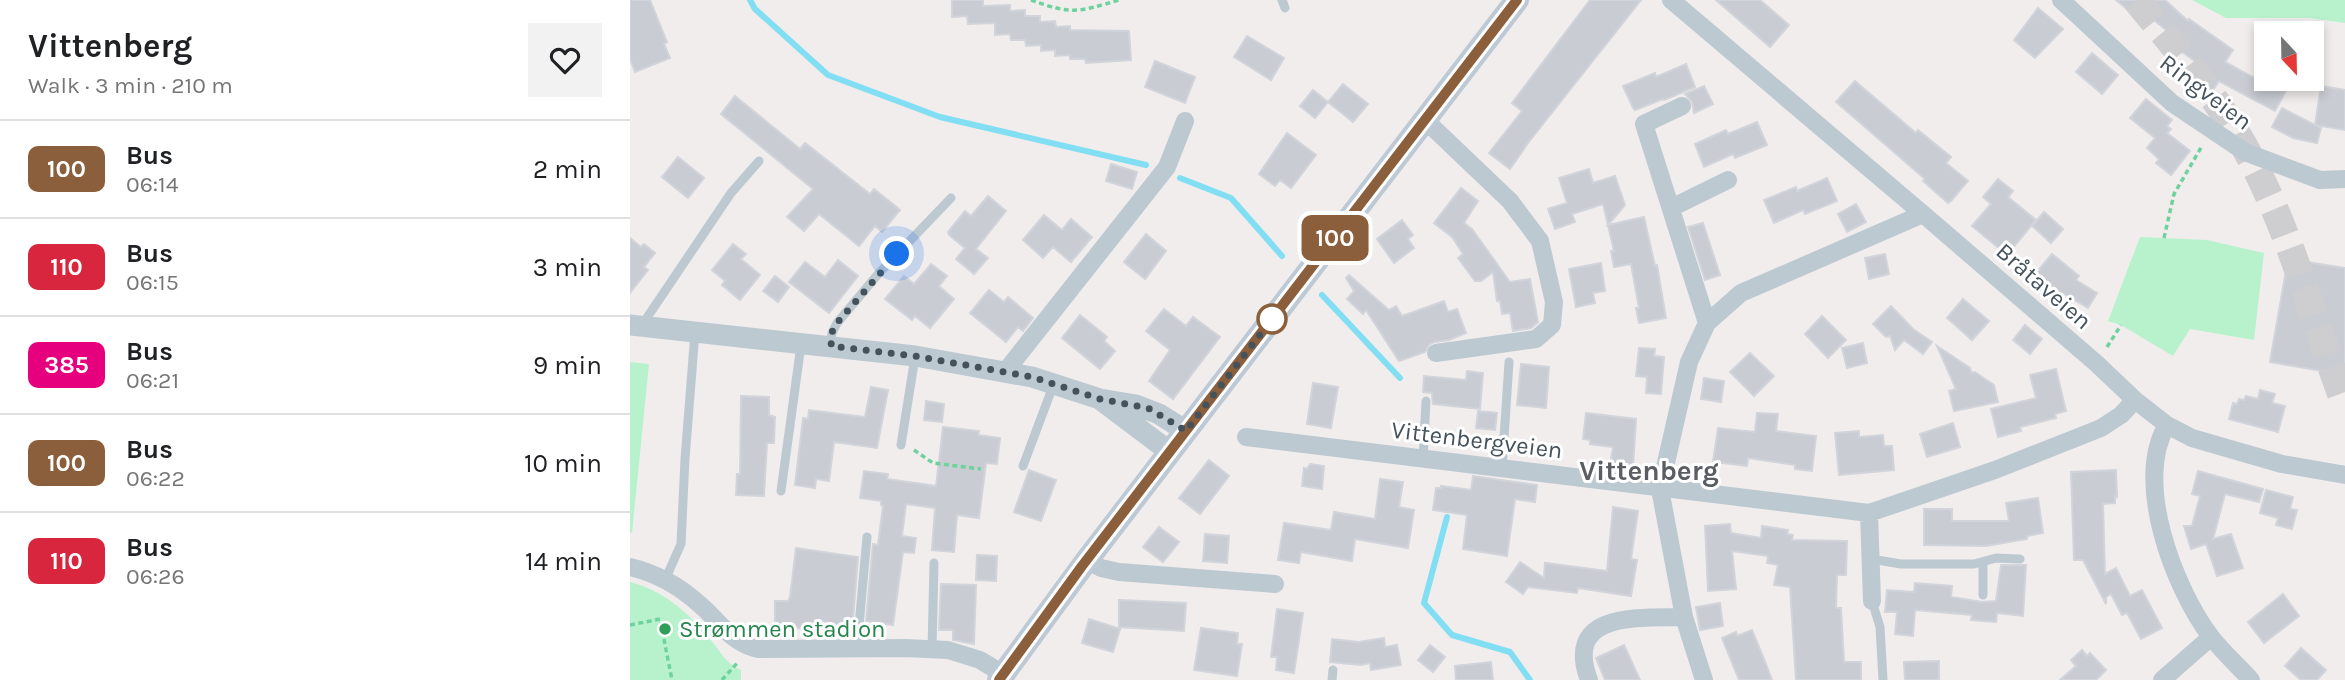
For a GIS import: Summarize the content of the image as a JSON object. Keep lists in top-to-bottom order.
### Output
{
  "streets": {
    "street": ["Ringveien", "Bråtaveien", "Vittenbergveien"]
  },
  "crossings": [
    ["Bråtaveien", "Vittenbergveien"]
  ],
  "districts": ["Vittenberg"],
  "places": ["Strømmen stadion"],
  "lines": ["bus line 100"],
  "north": "bottom",
  "page": {
    "heading": ["Vittenberg", "Walk · 3 min · 210 m"],
    "on_map": "100",
    "list": [
      {
        "mark": "100",
        "name": "Bus",
        "note": "06:14",
        "value": "2 min"
      },
      {
        "mark": "110",
        "name": "Bus",
        "note": "06:15",
        "value": "3 min"
      },
      {
        "mark": "385",
        "name": "Bus",
        "note": "06:21",
        "value": "9 min"
      },
      {
        "mark": "100",
        "name": "Bus",
        "note": "06:22",
        "value": "10 min"
      },
      {
        "mark": "110",
        "name": "Bus",
        "note": "06:26",
        "value": "14 min"
      }
    ]
  }
}
